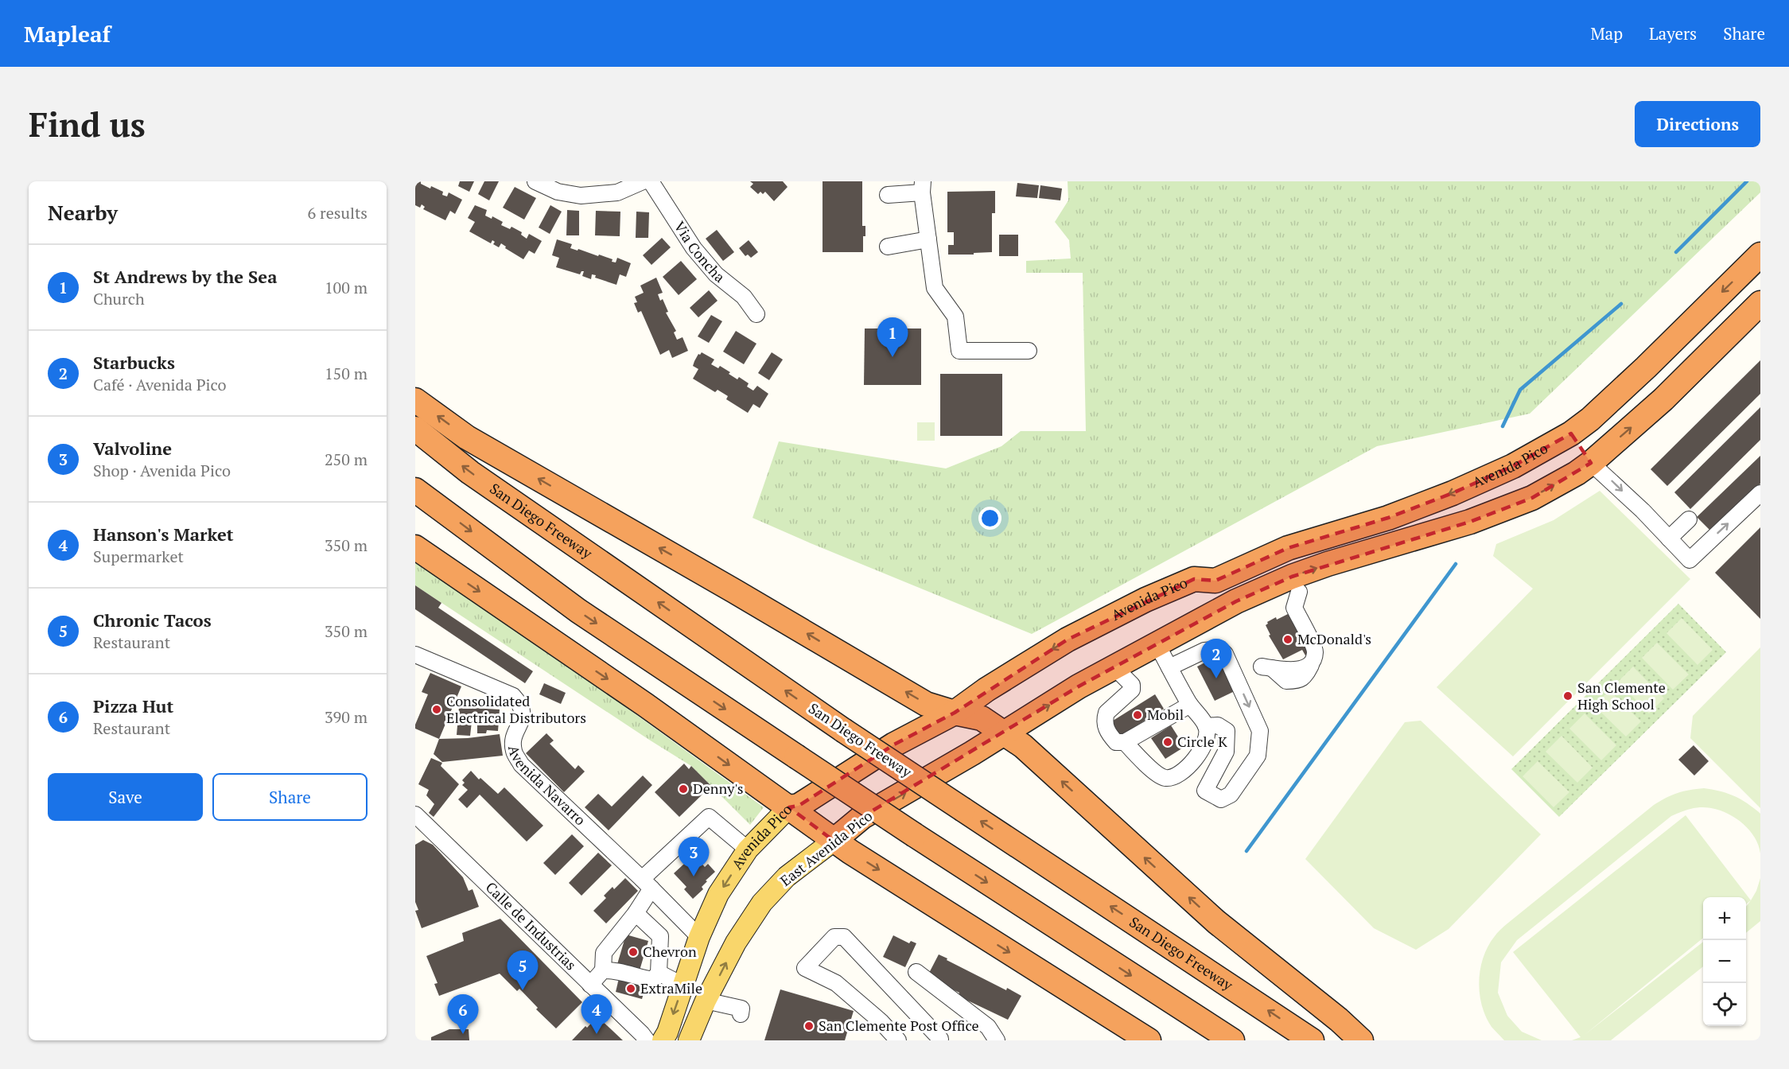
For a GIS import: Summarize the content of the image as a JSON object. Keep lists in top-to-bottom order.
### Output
{
  "streets": {
    "highway": ["Avenida Pico", "San Diego Freeway", "East Avenida Pico"],
    "street": ["Via Concha", "Avenida Navarro", "Calle de Industrias"]
  },
  "crossings": [
    ["Avenida Pico", "Avenida Navarro"]
  ],
  "one_way": ["East Avenida Pico"],
  "places": [
    "McDonald's",
    "San Clemente High School",
    "Consolidated Electrical Distributors",
    "Mobil",
    "Circle K",
    "Denny's",
    "Chevron",
    "ExtraMile",
    "San Clemente Post Office"
  ],
  "page": {
    "header": "Mapleaf",
    "nav": ["Map", "Layers", "Share"],
    "buttons": [
      "Directions",
      ["Save", "Share"]
    ],
    "title": "Find us",
    "heading": ["Nearby", "6 results"],
    "list": [
      {
        "mark": "1",
        "name": "St Andrews by the Sea",
        "note": "Church",
        "value": "100 m"
      },
      {
        "mark": "2",
        "name": "Starbucks",
        "note": "Café · Avenida Pico",
        "value": "150 m"
      },
      {
        "mark": "3",
        "name": "Valvoline",
        "note": "Shop · Avenida Pico",
        "value": "250 m"
      },
      {
        "mark": "4",
        "name": "Hanson's Market",
        "note": "Supermarket",
        "value": "350 m"
      },
      {
        "mark": "5",
        "name": "Chronic Tacos",
        "note": "Restaurant",
        "value": "350 m"
      },
      {
        "mark": "6",
        "name": "Pizza Hut",
        "note": "Restaurant",
        "value": "390 m"
      }
    ],
    "pins": [
      "1",
      "2",
      "3",
      "5",
      "4",
      "6"
    ],
    "map_buttons": ["+", "−"]
  }
}
